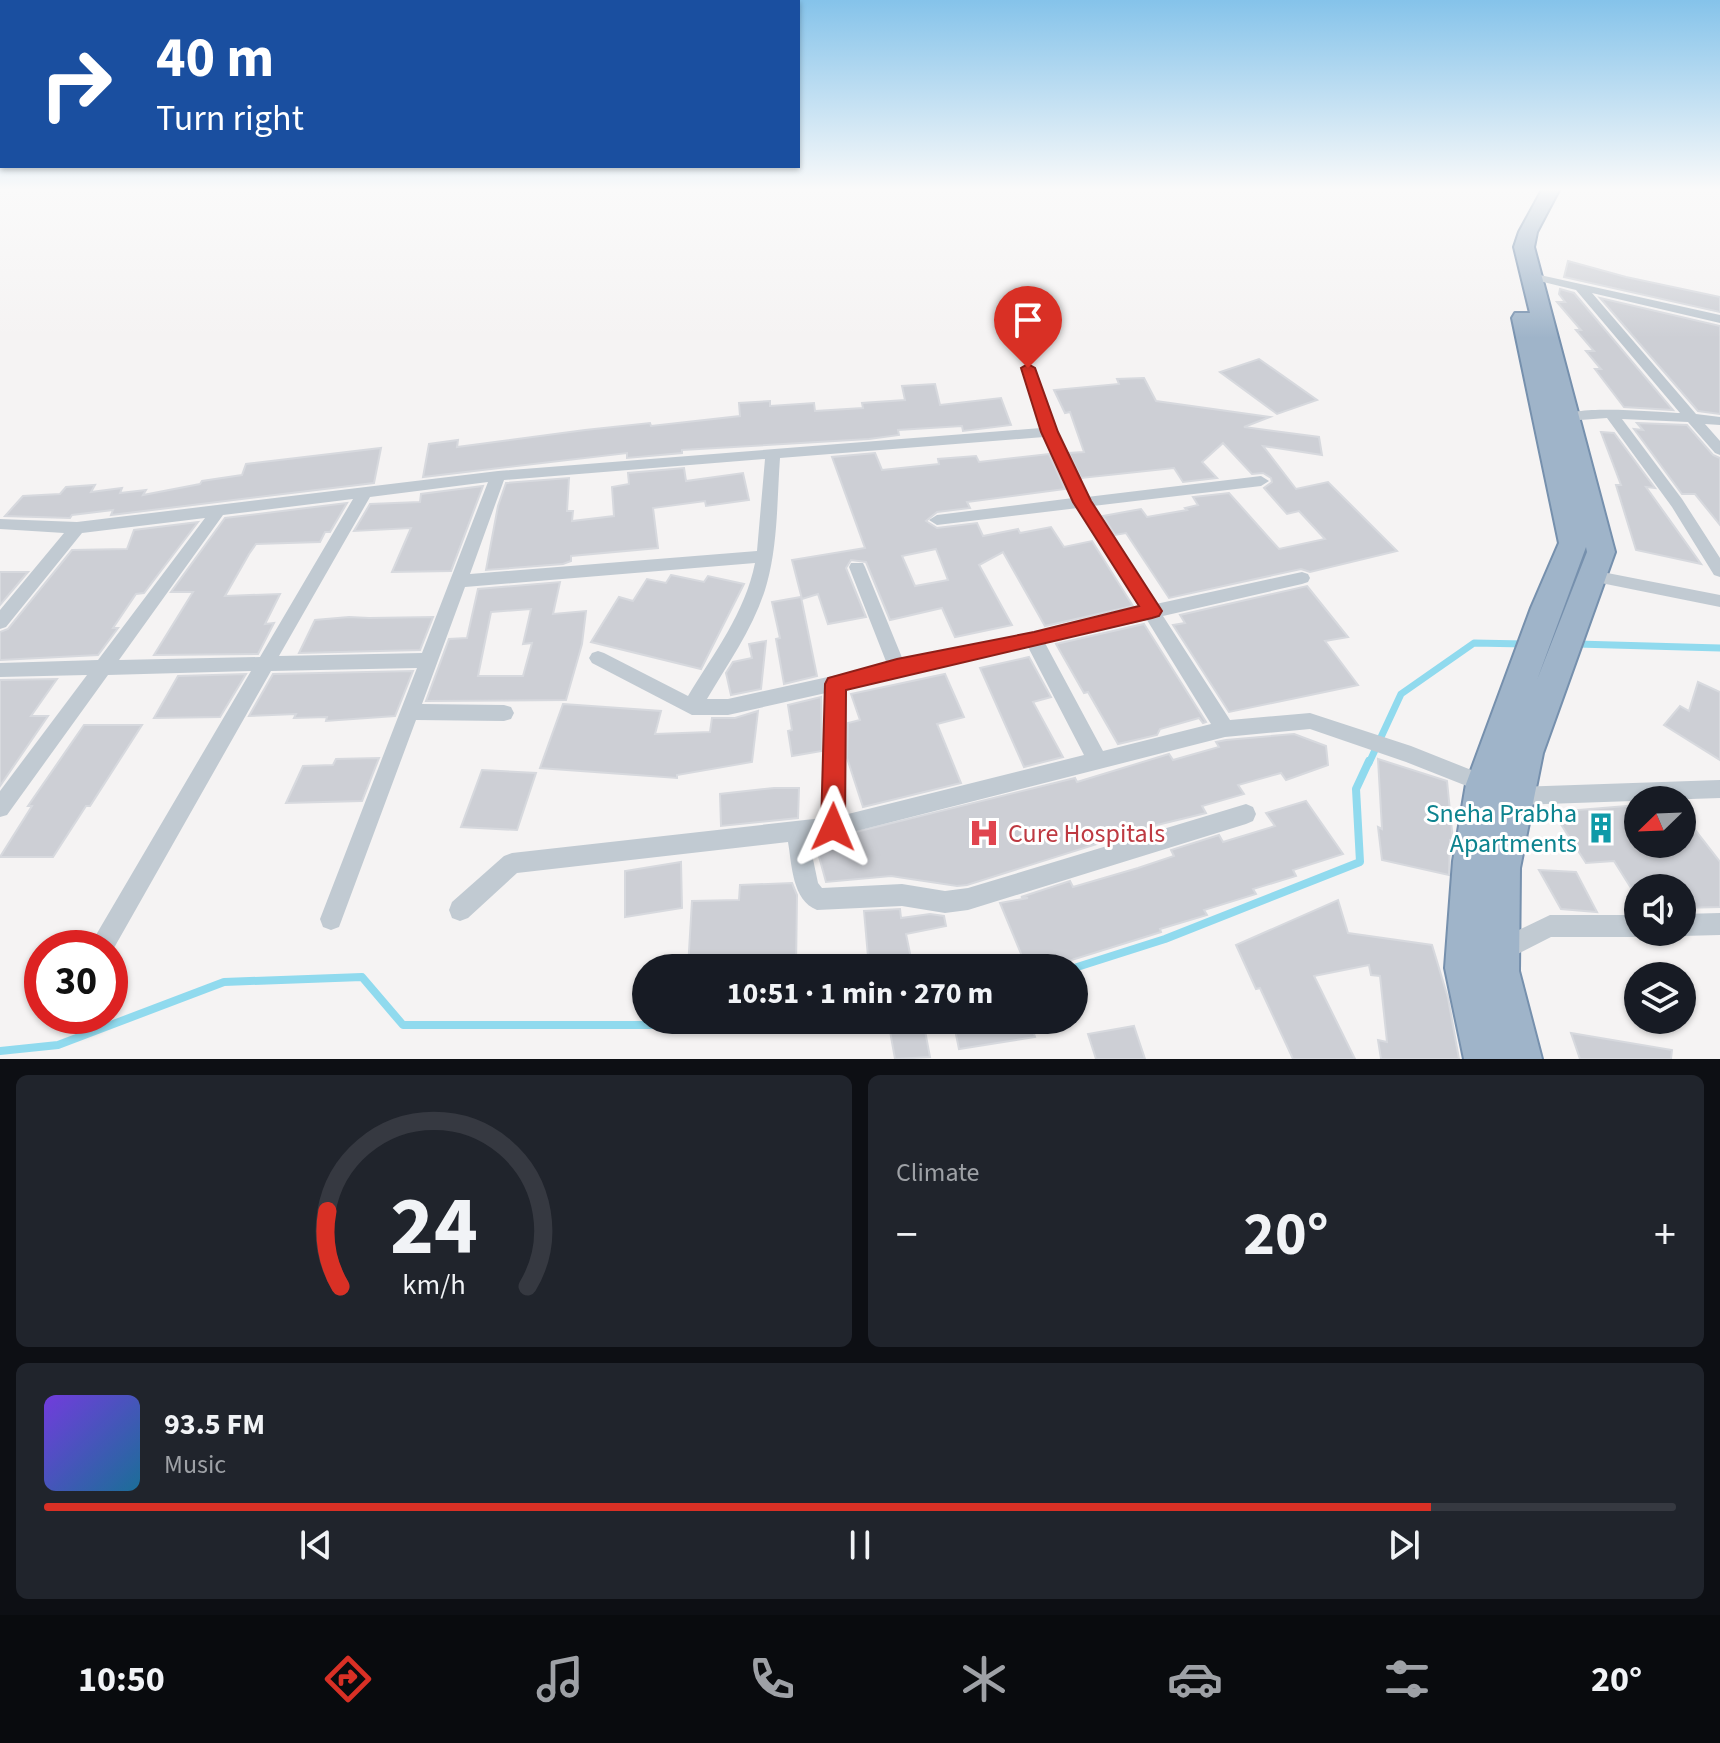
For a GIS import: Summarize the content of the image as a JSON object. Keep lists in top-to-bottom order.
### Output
{
  "places": {
    "building": ["Sneha Prabha Apartments"],
    "hospital": ["Cure Hospitals"]
  },
  "north": "bottom left",
  "page": {
    "turn": ["40 m", "Turn right"],
    "limit": "30",
    "trip": "10:51 · 1 min · 270 m",
    "tile": "Climate",
    "heat": ["−", "20°", "+"],
    "song": ["93.5 FM", "Music"],
    "tabs": ["10:50", "20°"],
    "gauge": ["24", "km/h"]
  }
}
